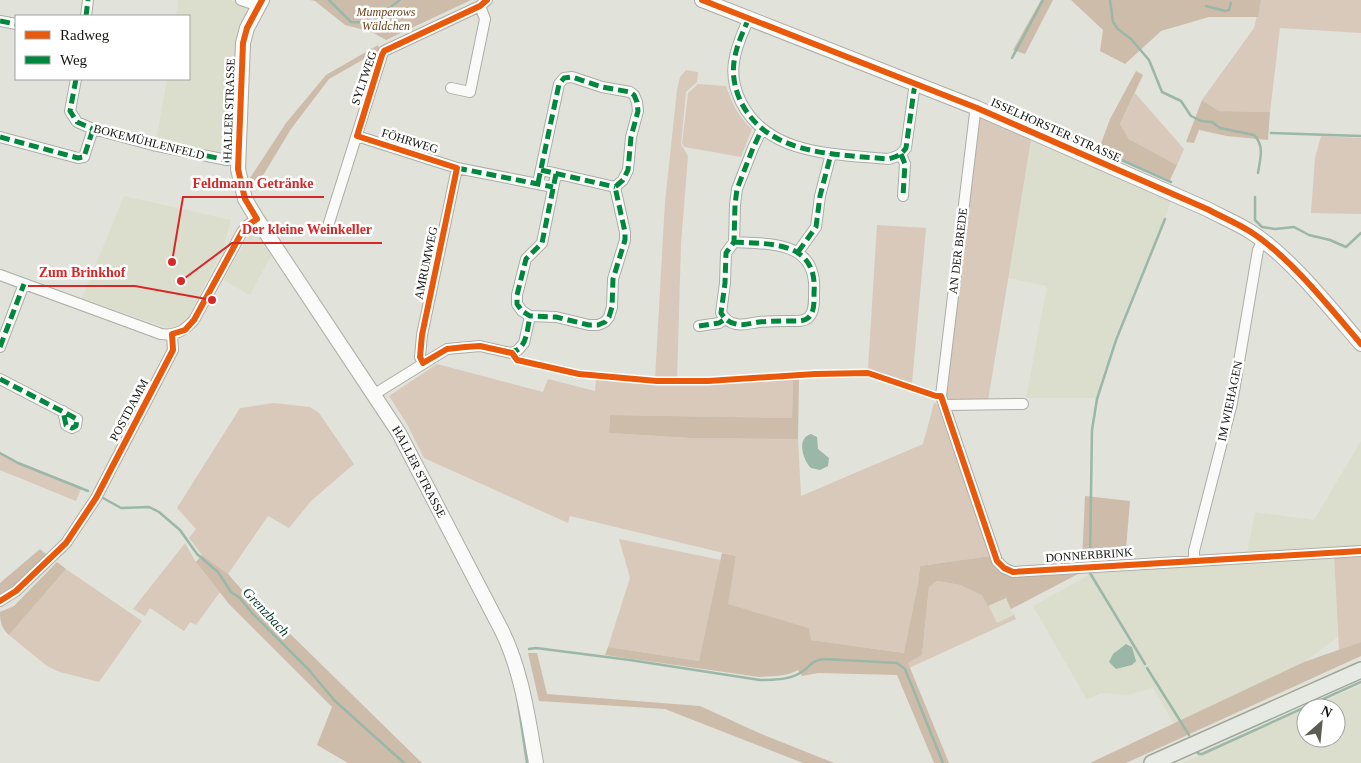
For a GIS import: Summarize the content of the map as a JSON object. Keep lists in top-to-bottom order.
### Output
{
  "streets": {
    "street": [
      "SYLTWEG",
      "HALLER STRASSE",
      "ISSELHORSTER STRASSE",
      "FÖHRWEG",
      "BOKEMÜHLENFELD",
      "AN DER BREDE",
      "AMRUMWEG",
      "IM WIEHAGEN",
      "POSTDAMM",
      "DONNERBRINK"
    ]
  },
  "crossings": [
    ["SYLTWEG", "FÖHRWEG"],
    ["HALLER STRASSE", "BOKEMÜHLENFELD"],
    ["ISSELHORSTER STRASSE", "AN DER BREDE"],
    ["ISSELHORSTER STRASSE", "IM WIEHAGEN"],
    ["FÖHRWEG", "AMRUMWEG"],
    ["AN DER BREDE", "DONNERBRINK"],
    ["IM WIEHAGEN", "DONNERBRINK"]
  ],
  "water": ["Grenzbach"],
  "parks": ["Mumperows Wäldchen"],
  "places": ["Feldmann Getränke", "Der kleine Weinkeller", "Zum Brinkhof"],
  "legend": ["Radweg", "Weg"],
  "north": "top right"
}
